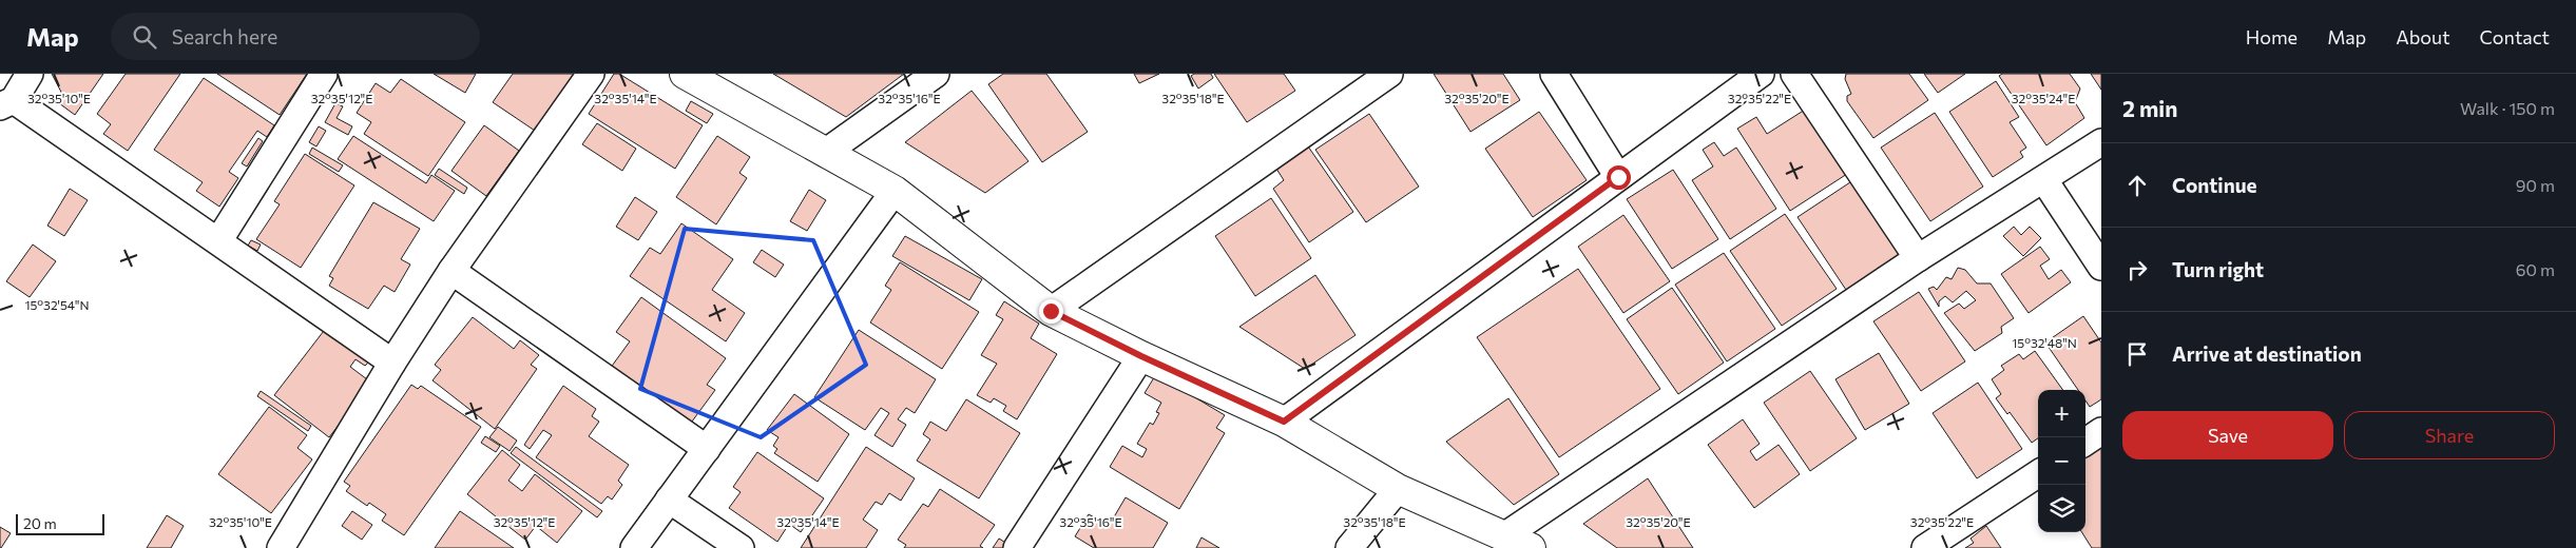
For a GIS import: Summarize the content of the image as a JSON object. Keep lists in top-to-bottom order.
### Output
{
  "scale_bar": "20 m",
  "page": {
    "header": "Map",
    "search": "Search here",
    "nav": [
      "Home",
      "Map",
      "About",
      "Contact"
    ],
    "heading": ["2 min", "Walk · 150 m"],
    "list": [
      ["Continue", "90 m"],
      ["Turn right", "60 m"],
      "Arrive at destination"
    ],
    "map_buttons": ["+", "−"],
    "buttons": ["Save", "Share"],
    "scale": "20 m"
  },
  "coordinates": [
    "32°35'10\"E",
    "32°35'12\"E",
    "32°35'14\"E",
    "32°35'16\"E",
    "32°35'18\"E",
    "32°35'20\"E",
    "32°35'22\"E",
    "32°35'24\"E",
    "15°32'54\"N",
    "15°32'48\"N"
  ]
}
